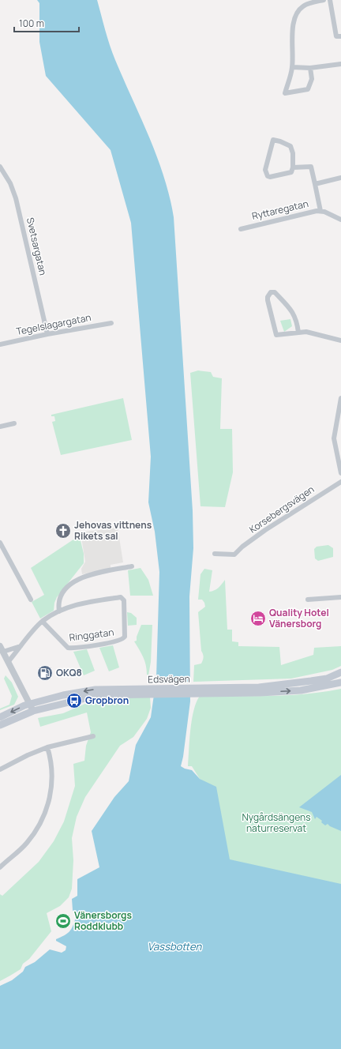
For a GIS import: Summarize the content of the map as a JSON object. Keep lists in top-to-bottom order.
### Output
{
  "streets": {
    "main road": ["Edsvägen"],
    "street": [
      "Ryttaregatan",
      "Svetsargatan",
      "Tegelslagargatan",
      "Korsebergsvägen",
      "Ringgatan"
    ]
  },
  "crossings": [
    ["Svetsargatan", "Tegelslagargatan"]
  ],
  "water": ["Vassbotten"],
  "parks": ["Nygårdsängens naturreservat"],
  "places": {
    "church": ["Jehovas vittnens Rikets sal"],
    "hotel": ["Quality Hotel Vänersborg"],
    "fuel station": ["OKQ8"],
    "bus stop": ["Gropbron"],
    "sports": ["Vänersborgs Roddklubb"]
  },
  "scale_bar": "100 m"
}
